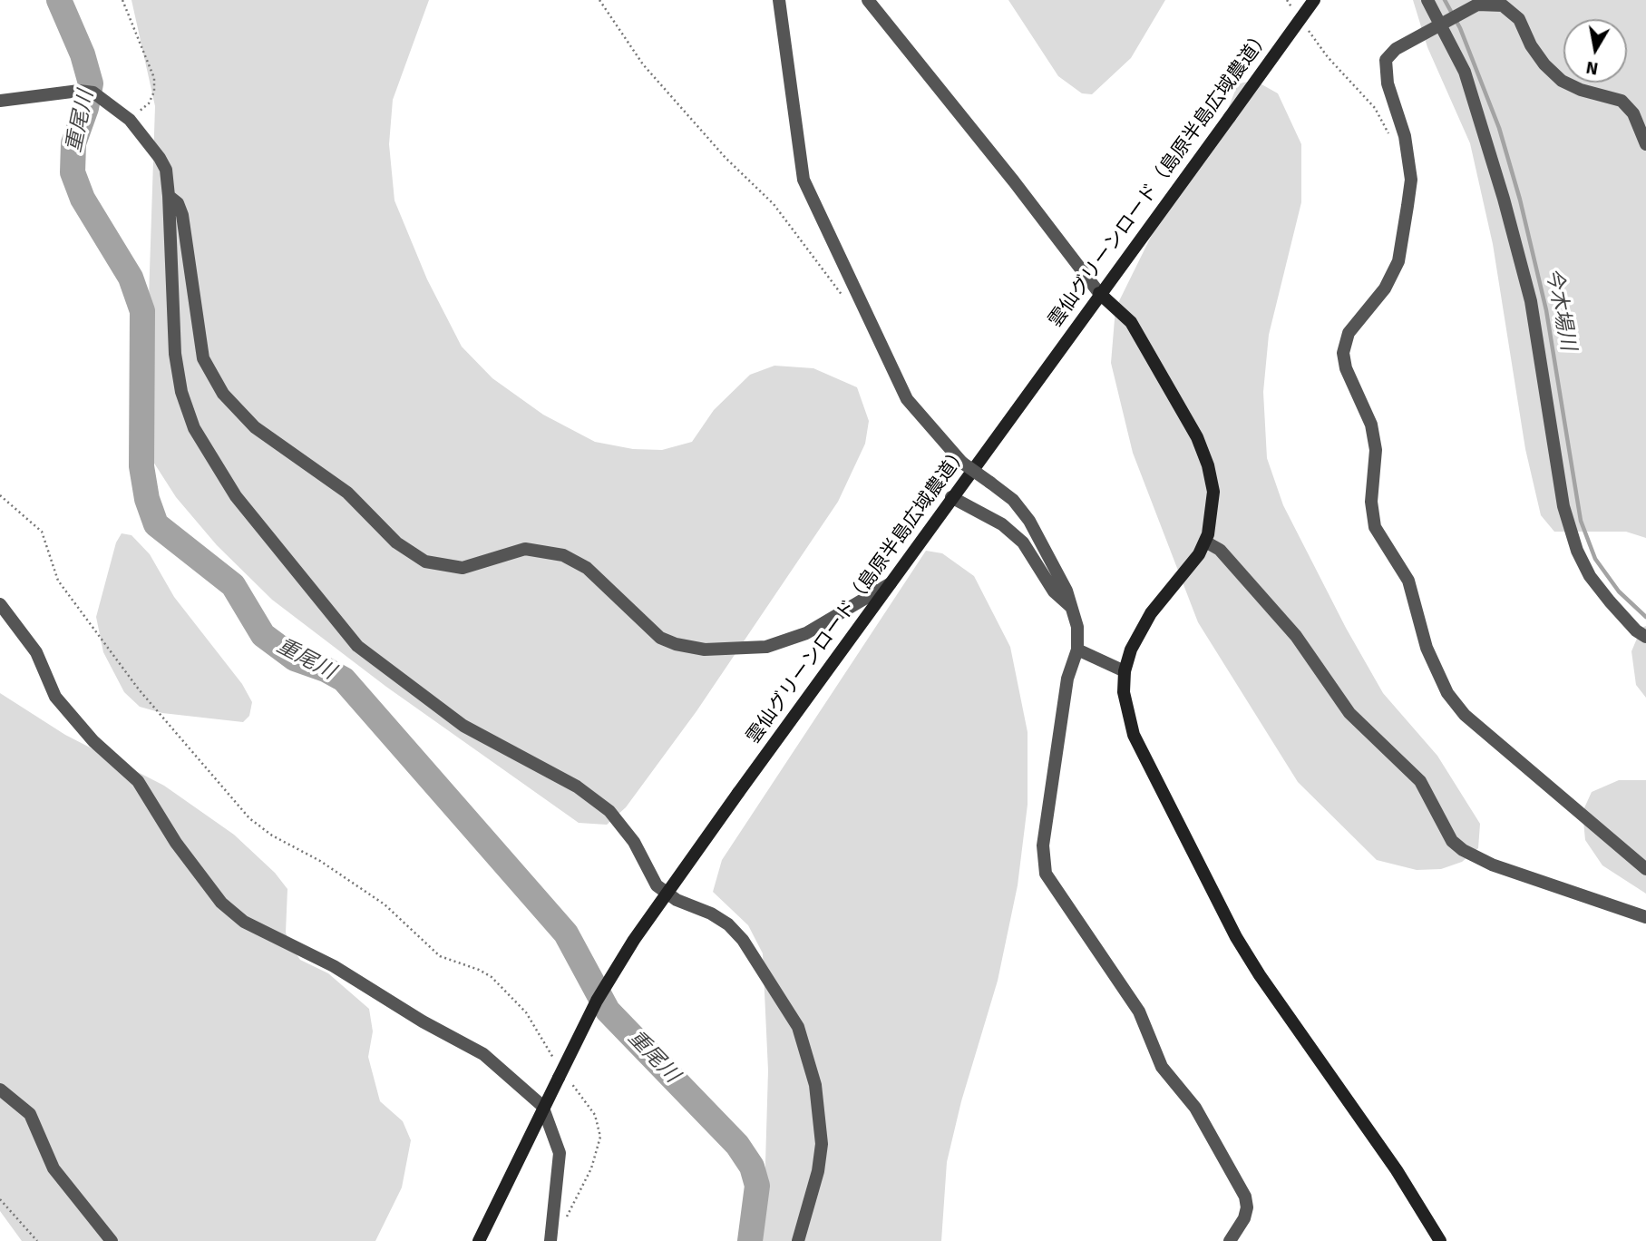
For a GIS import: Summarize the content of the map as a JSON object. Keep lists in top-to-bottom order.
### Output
{
  "streets": {
    "street": ["雲仙グリーンロード（島原半島広域農道）"]
  },
  "water": ["重尾川", "今木場川"],
  "north": "bottom"
}
